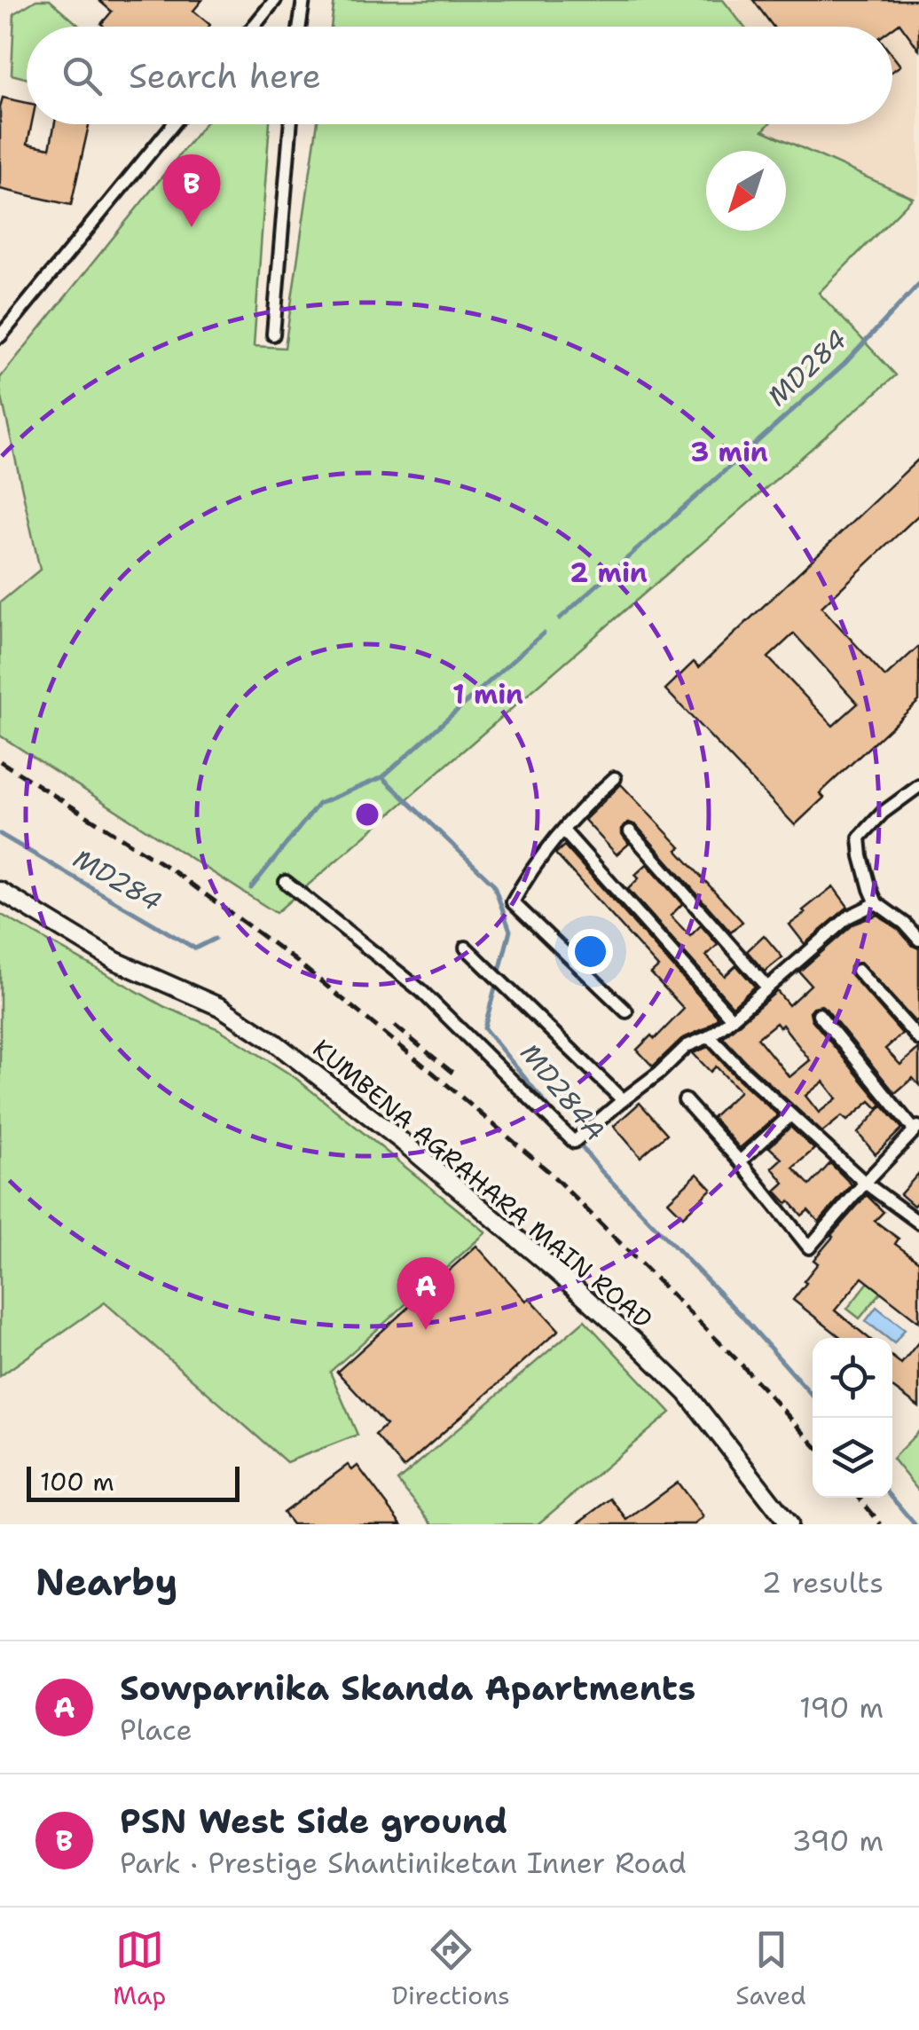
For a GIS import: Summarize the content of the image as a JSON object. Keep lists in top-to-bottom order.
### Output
{
  "streets": {
    "street": ["KUMBENA AGRAHARA MAIN ROAD"]
  },
  "water": ["MD284", "MD284A"],
  "scale_bar": "100 m",
  "north": "bottom left",
  "page": {
    "search": "Search here",
    "pins": ["B", "A"],
    "scale": "100 m",
    "heading": ["Nearby", "2 results"],
    "list": [
      {
        "mark": "A",
        "name": "Sowparnika Skanda Apartments",
        "note": "Place",
        "value": "190 m"
      },
      {
        "mark": "B",
        "name": "PSN West Side ground",
        "note": "Park · Prestige Shantiniketan Inner Road",
        "value": "390 m"
      }
    ],
    "nav": ["Map", "Directions", "Saved"]
  },
  "rings": ["3 min", "2 min", "1 min"]
}
